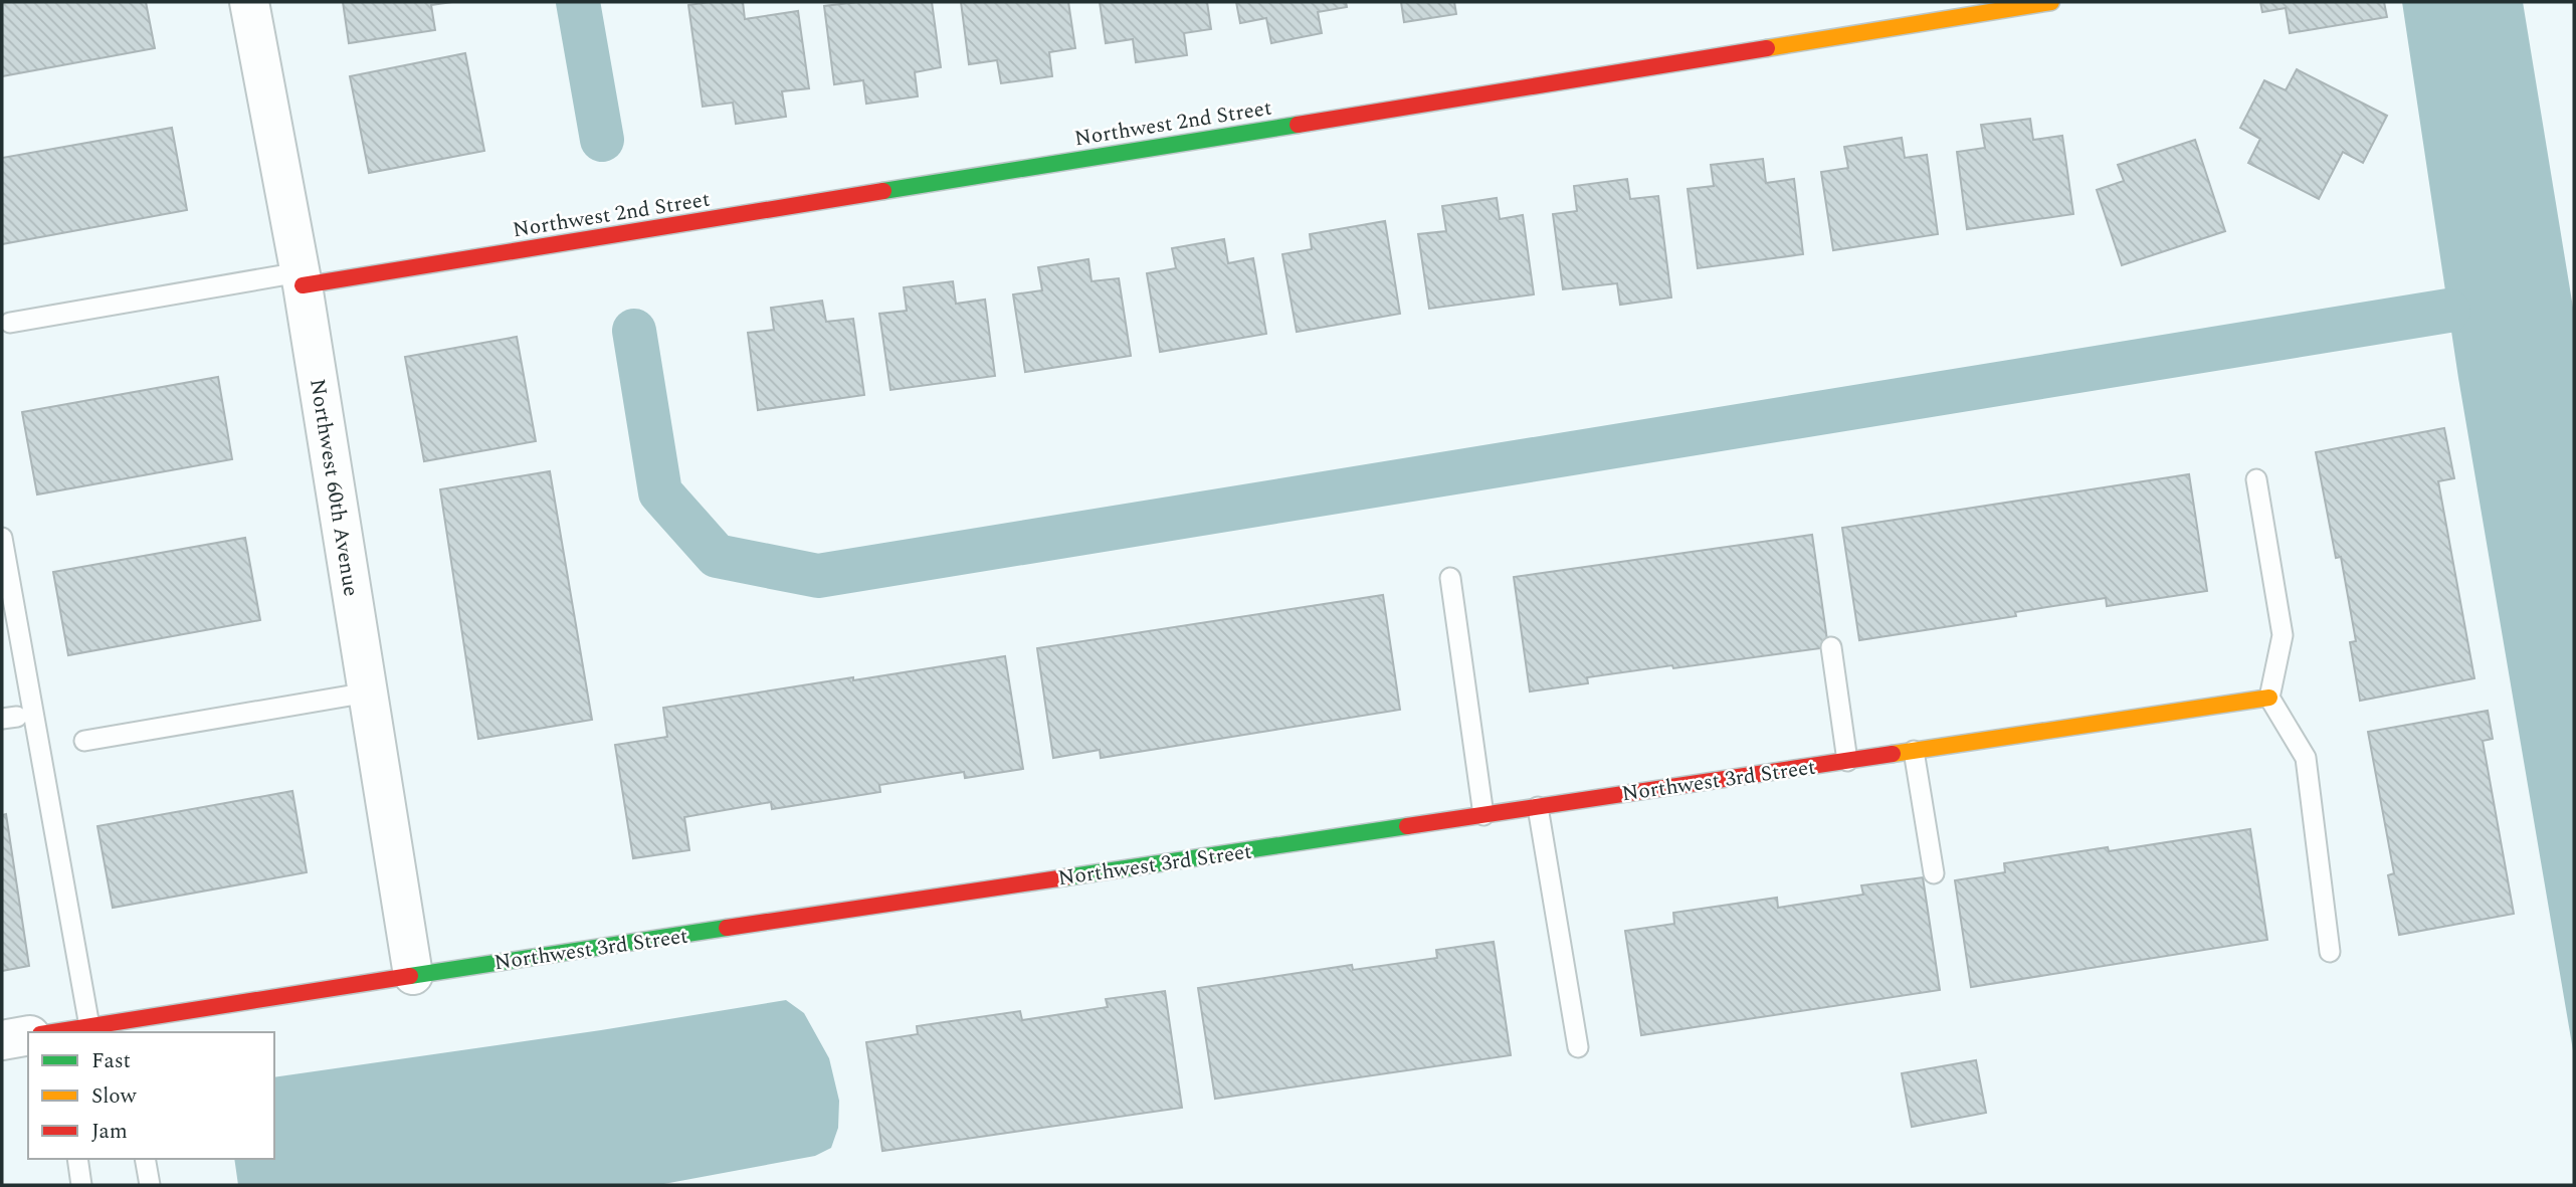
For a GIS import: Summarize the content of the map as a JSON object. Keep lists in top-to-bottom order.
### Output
{
  "streets": {
    "street": ["Northwest 2nd Street", "Northwest 60th Avenue", "Northwest 3rd Street"]
  },
  "crossings": [
    ["Northwest 2nd Street", "Northwest 60th Avenue"],
    ["Northwest 60th Avenue", "Northwest 3rd Street"]
  ],
  "legend": ["Fast", "Slow", "Jam"]
}
